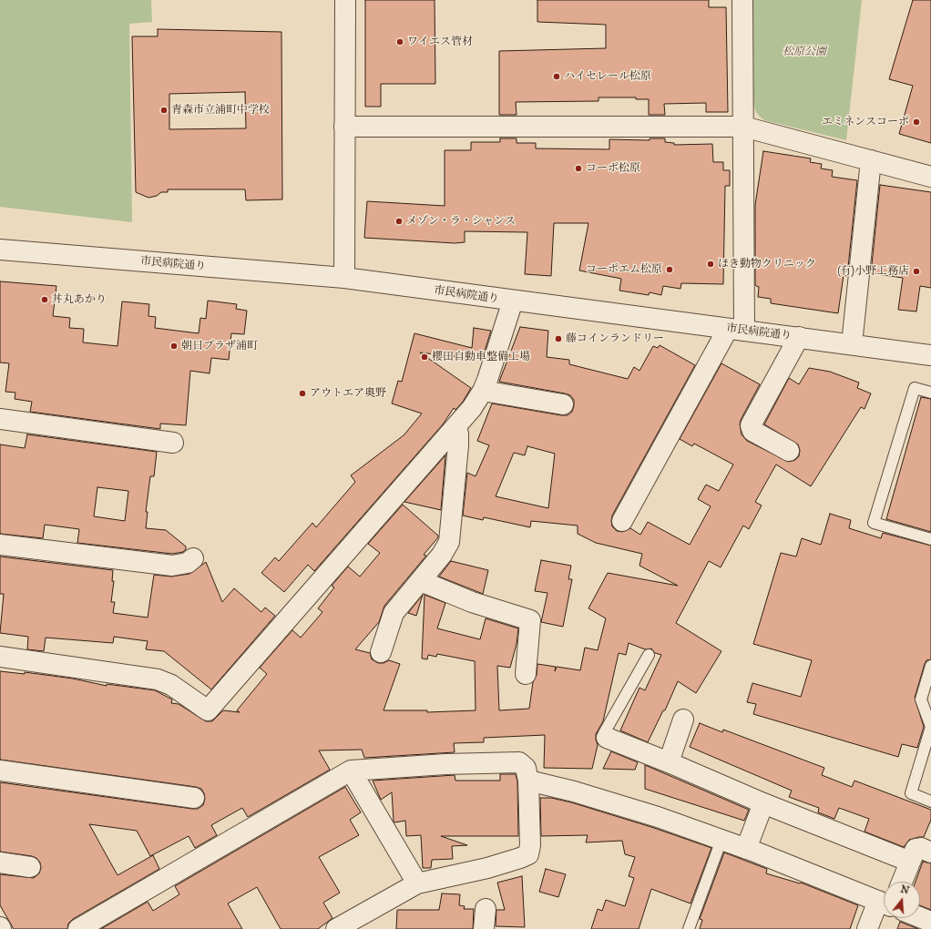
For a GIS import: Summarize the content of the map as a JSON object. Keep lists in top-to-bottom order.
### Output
{
  "streets": {
    "street": ["市民病院通り"]
  },
  "parks": ["松原公園"],
  "places": [
    "ワイエス管材",
    "ハイセレール松原",
    "青森市立浦町中学校",
    "エミネンスコーポ",
    "コーポ松原",
    "メゾン・ラ・シャンス",
    "ほき動物クリニック",
    "コーポエム松原",
    "(有)小野工務店",
    "丼丸あかり",
    "藤コインランドリー",
    "朝日プラザ浦町",
    "櫻田自動車整備工場",
    "アウトエア奥野"
  ],
  "north": "top"
}
